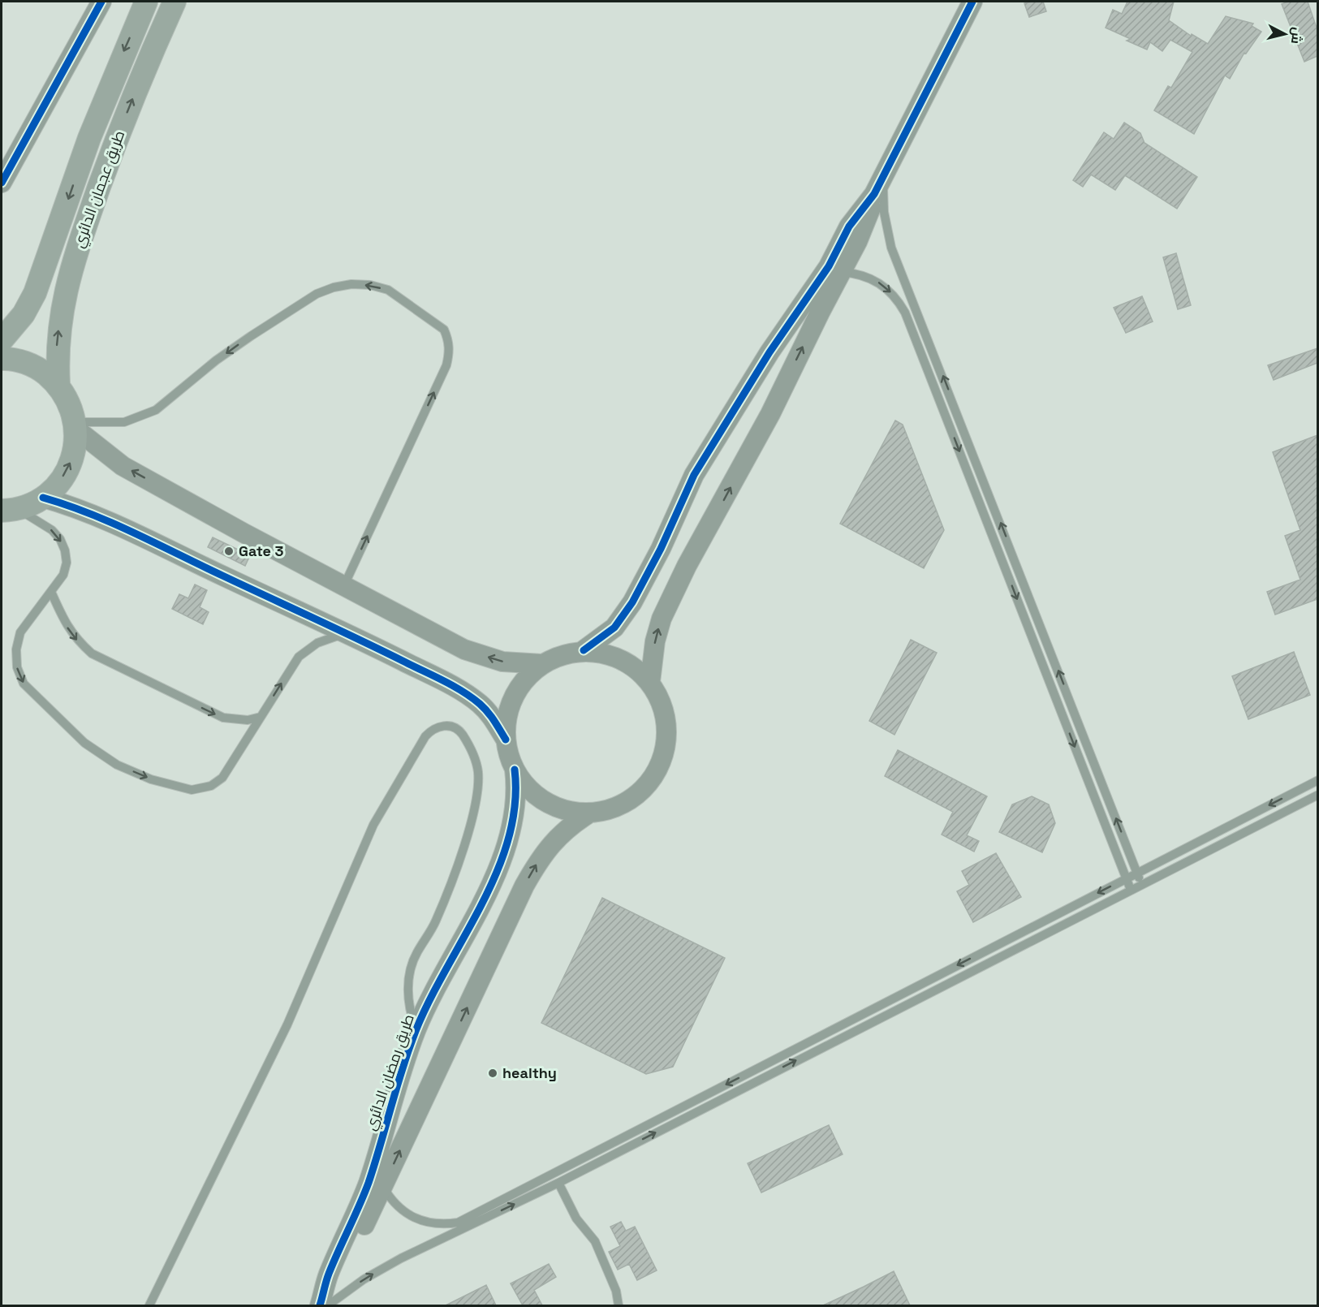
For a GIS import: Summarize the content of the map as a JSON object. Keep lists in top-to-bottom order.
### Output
{
  "streets": {
    "main road": ["طريق عجمان الدائري"],
    "street": ["طريق رمضان الدائري"]
  },
  "places": ["Gate 3", "healthy"],
  "north": "right"
}
